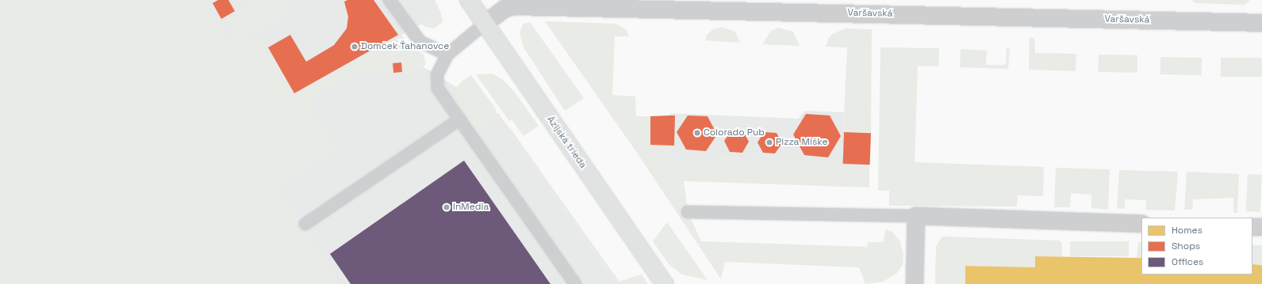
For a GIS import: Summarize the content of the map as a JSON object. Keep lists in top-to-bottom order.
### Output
{
  "streets": {
    "street": ["Varšavská", "Ázijská trieda"]
  },
  "crossings": [
    ["Varšavská", "Ázijská trieda"]
  ],
  "places": [
    "Domček Ťahanovce",
    "Colorado Pub",
    "Pizza Miške",
    "InMedia"
  ],
  "legend": ["Homes", "Shops", "Offices"]
}
